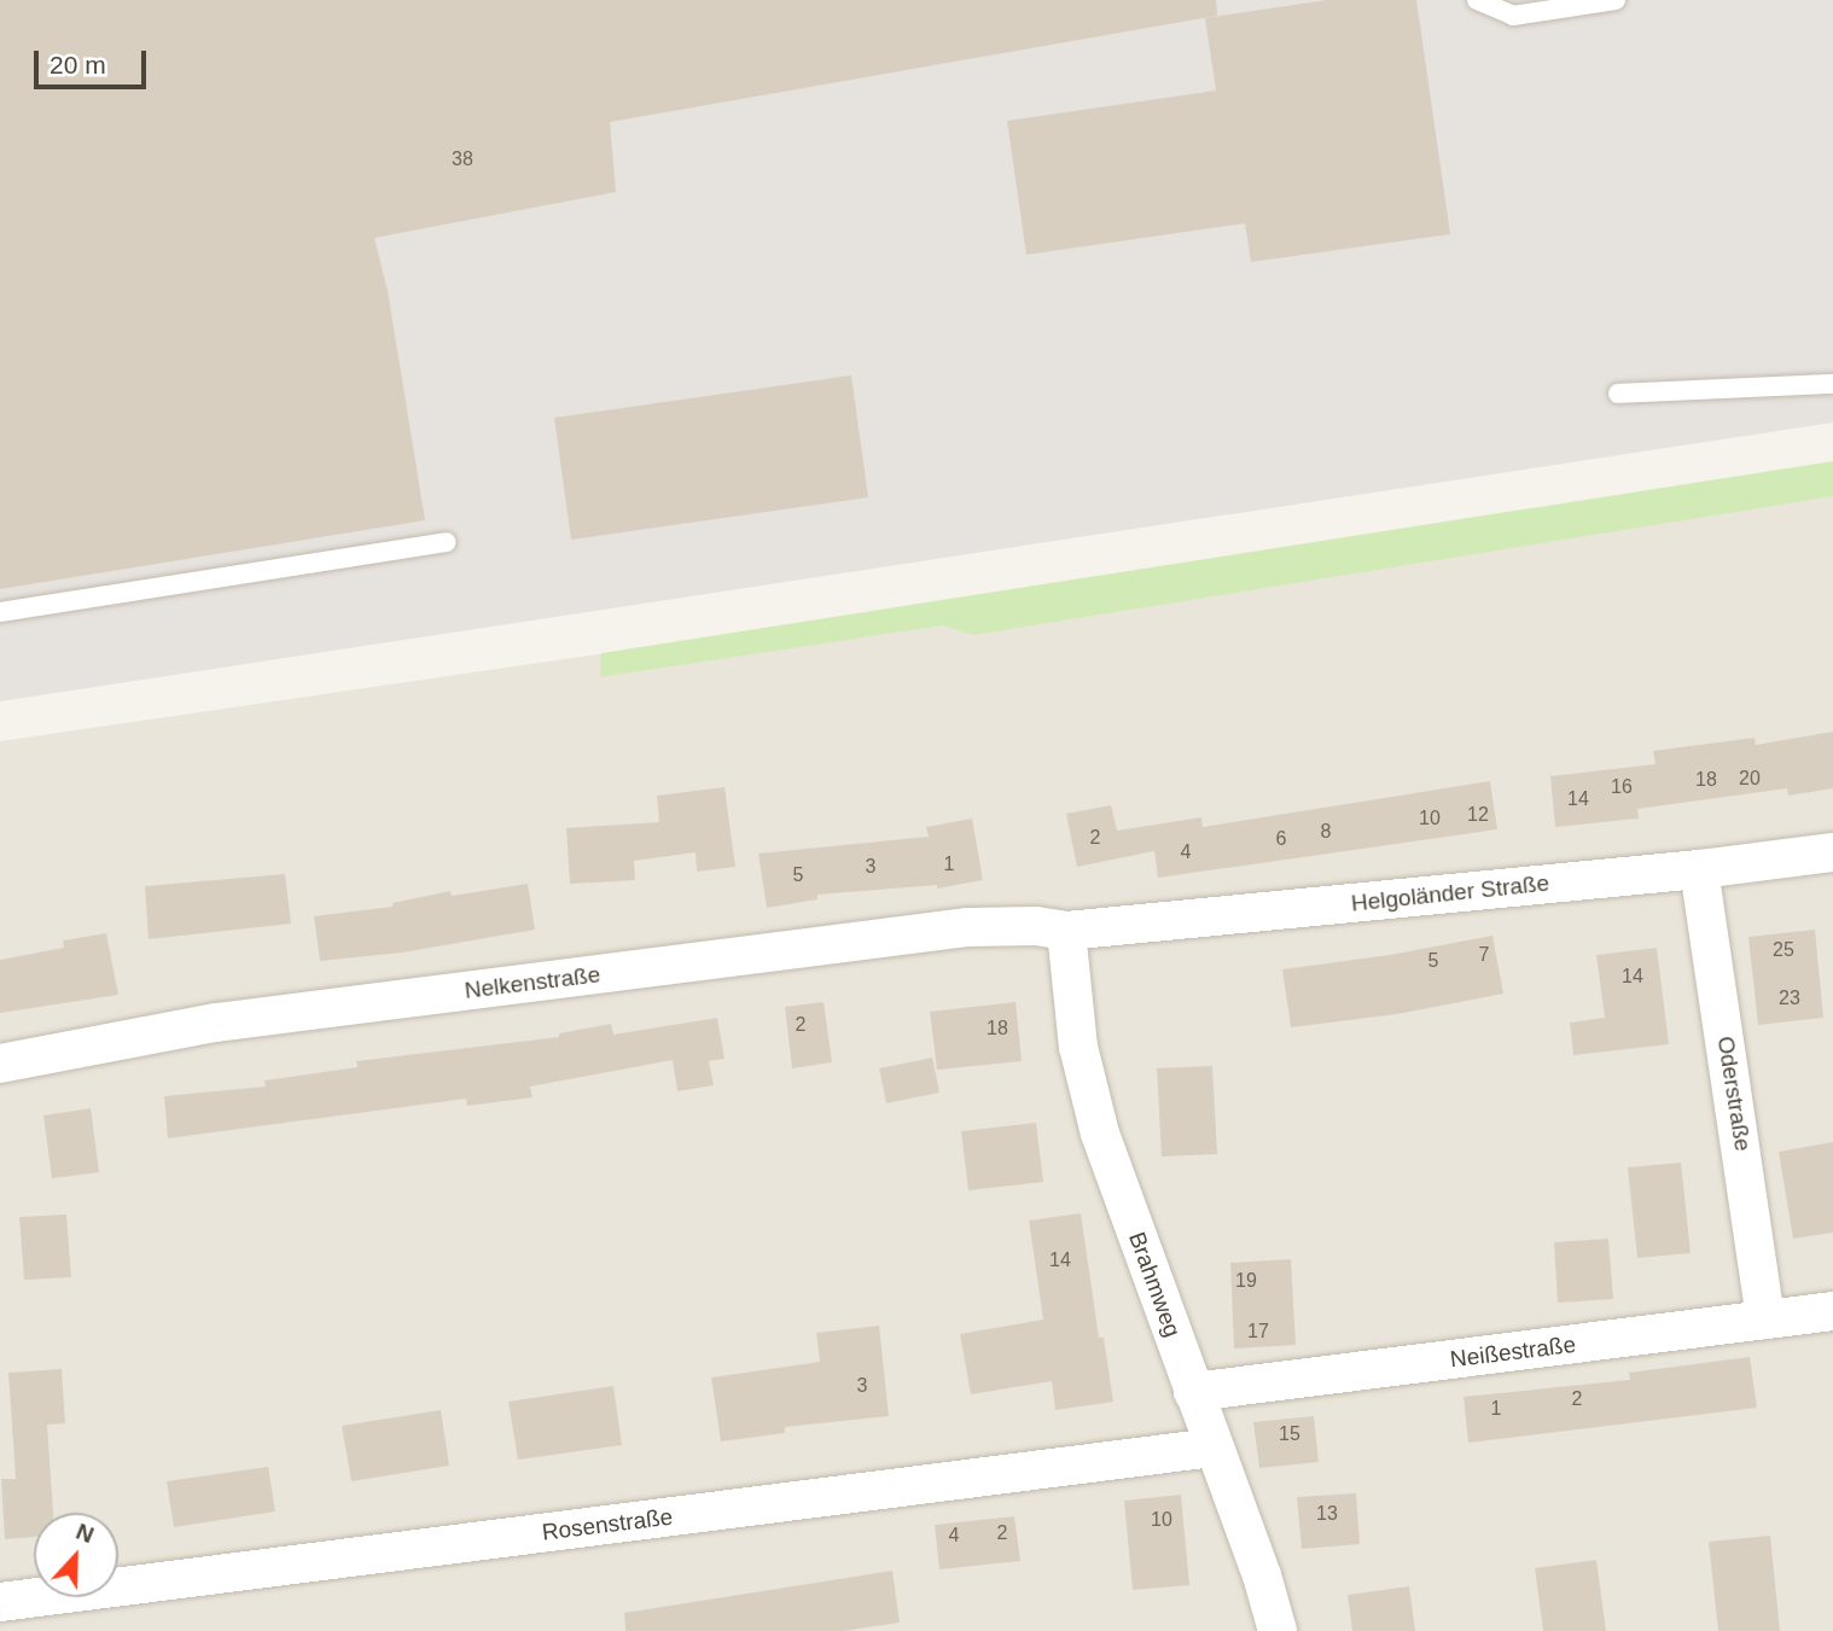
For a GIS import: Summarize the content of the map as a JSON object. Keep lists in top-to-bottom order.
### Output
{
  "streets": {
    "street": [
      "Helgoländer Straße",
      "Nelkenstraße",
      "Oderstraße",
      "Brahmweg",
      "Neißestraße",
      "Rosenstraße"
    ]
  },
  "crossings": [
    ["Helgoländer Straße", "Nelkenstraße"],
    ["Helgoländer Straße", "Oderstraße"],
    ["Helgoländer Straße", "Brahmweg"],
    ["Nelkenstraße", "Brahmweg"],
    ["Oderstraße", "Neißestraße"],
    ["Brahmweg", "Neißestraße"],
    ["Brahmweg", "Rosenstraße"]
  ],
  "house_numbers": [
    "38",
    "20",
    "18",
    "16",
    "14",
    "12",
    "10",
    "8",
    "2",
    "6",
    "4",
    "1",
    "3",
    "5",
    "25",
    "7",
    "5",
    "14",
    "23",
    "2",
    "18",
    "14",
    "19",
    "17",
    "3",
    "2",
    "1",
    "15",
    "13",
    "10",
    "2",
    "4"
  ],
  "scale_bar": "20 m",
  "north": "top"
}
